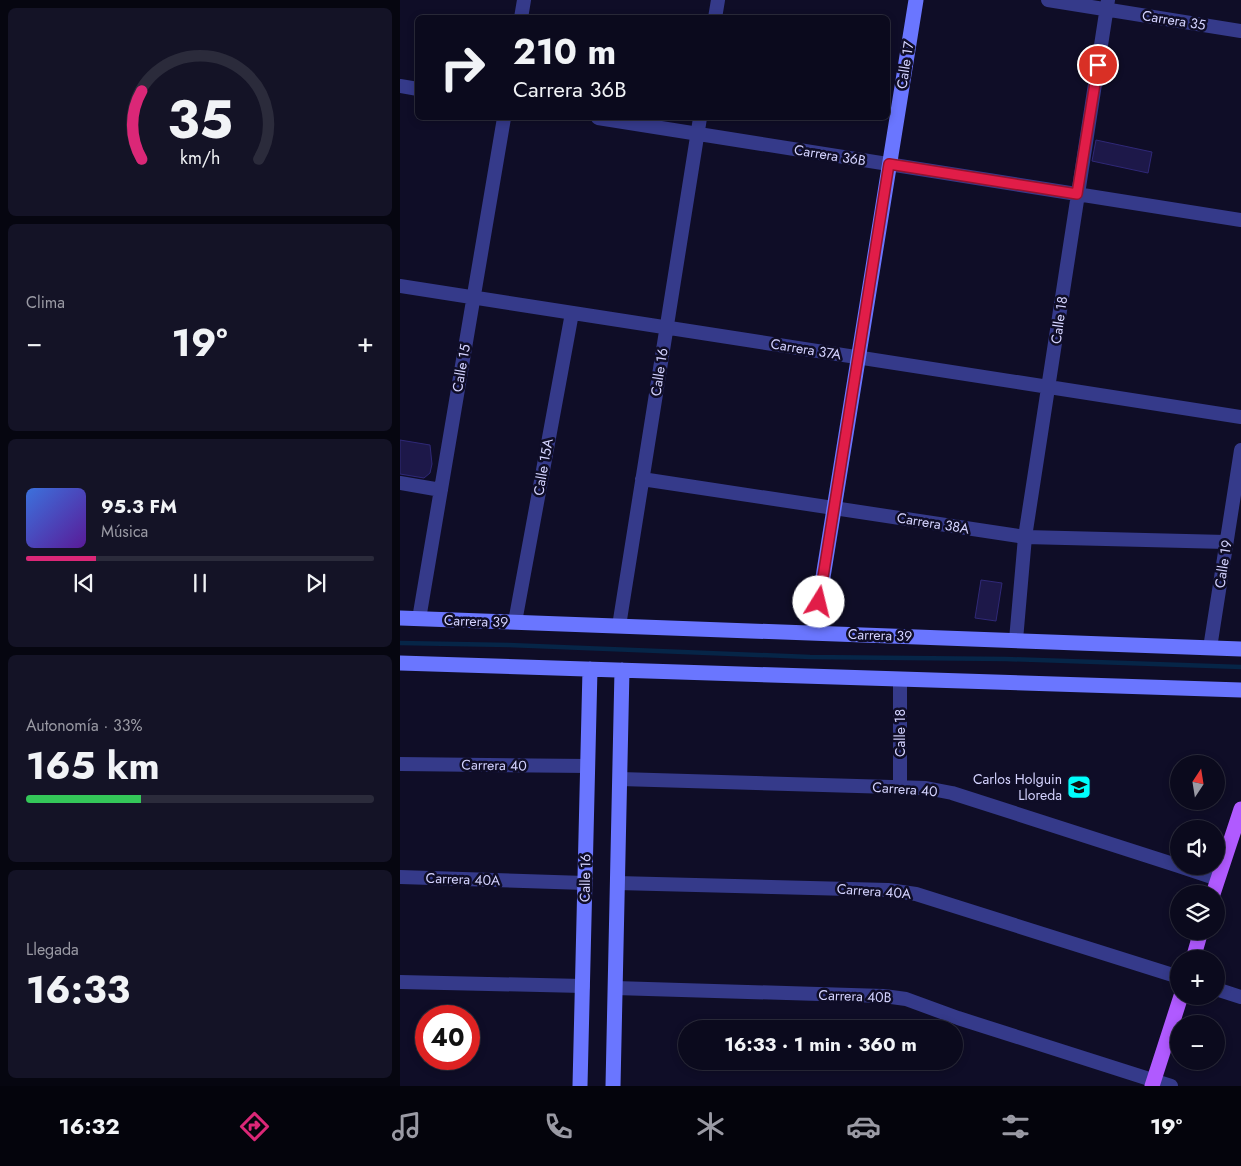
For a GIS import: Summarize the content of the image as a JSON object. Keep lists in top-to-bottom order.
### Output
{
  "streets": {
    "main road": ["Calle 17", "Calle 16", "Carrera 39"],
    "street": [
      "Carrera 35",
      "Carrera 36B",
      "Calle 18",
      "Carrera 37A",
      "Calle 15",
      "Calle 15A",
      "Carrera 38A",
      "Calle 19",
      "Carrera 40",
      "Carrera 40A",
      "Carrera 40B"
    ]
  },
  "crossings": [
    ["Carrera 35", "Calle 18"],
    ["Calle 17", "Carrera 36B"],
    ["Calle 17", "Carrera 37A"],
    ["Calle 17", "Carrera 38A"],
    ["Calle 17", "Carrera 39"],
    ["Carrera 36B", "Calle 18"],
    ["Carrera 36B", "Calle 16"],
    ["Calle 18", "Carrera 37A"],
    ["Calle 18", "Carrera 38A"],
    ["Calle 18", "Carrera 39"],
    ["Calle 18", "Carrera 40"],
    ["Carrera 37A", "Calle 15"],
    ["Carrera 37A", "Calle 16"],
    ["Carrera 37A", "Calle 15A"],
    ["Calle 15", "Carrera 39"],
    ["Calle 16", "Carrera 38A"],
    ["Calle 16", "Carrera 39"],
    ["Calle 16", "Carrera 40"],
    ["Calle 16", "Carrera 40A"],
    ["Calle 15A", "Carrera 39"],
    ["Carrera 38A", "Calle 19"],
    ["Calle 19", "Carrera 39"]
  ],
  "places": {
    "school or university": ["Carlos Holguin Lloreda"]
  },
  "north": "top",
  "page": {
    "turn": ["210 m", "Carrera 36B"],
    "tile": [
      "Clima",
      ["Autonomía · 33%", "165 km"],
      ["Llegada", "16:33"]
    ],
    "heat": ["−", "19°", "+"],
    "song": ["95.3 FM", "Música"],
    "map_buttons": ["+", "−"],
    "limit": "40",
    "trip": "16:33 · 1 min · 360 m",
    "tabs": ["16:32", "19°"],
    "gauge": ["35", "km/h"]
  }
}
